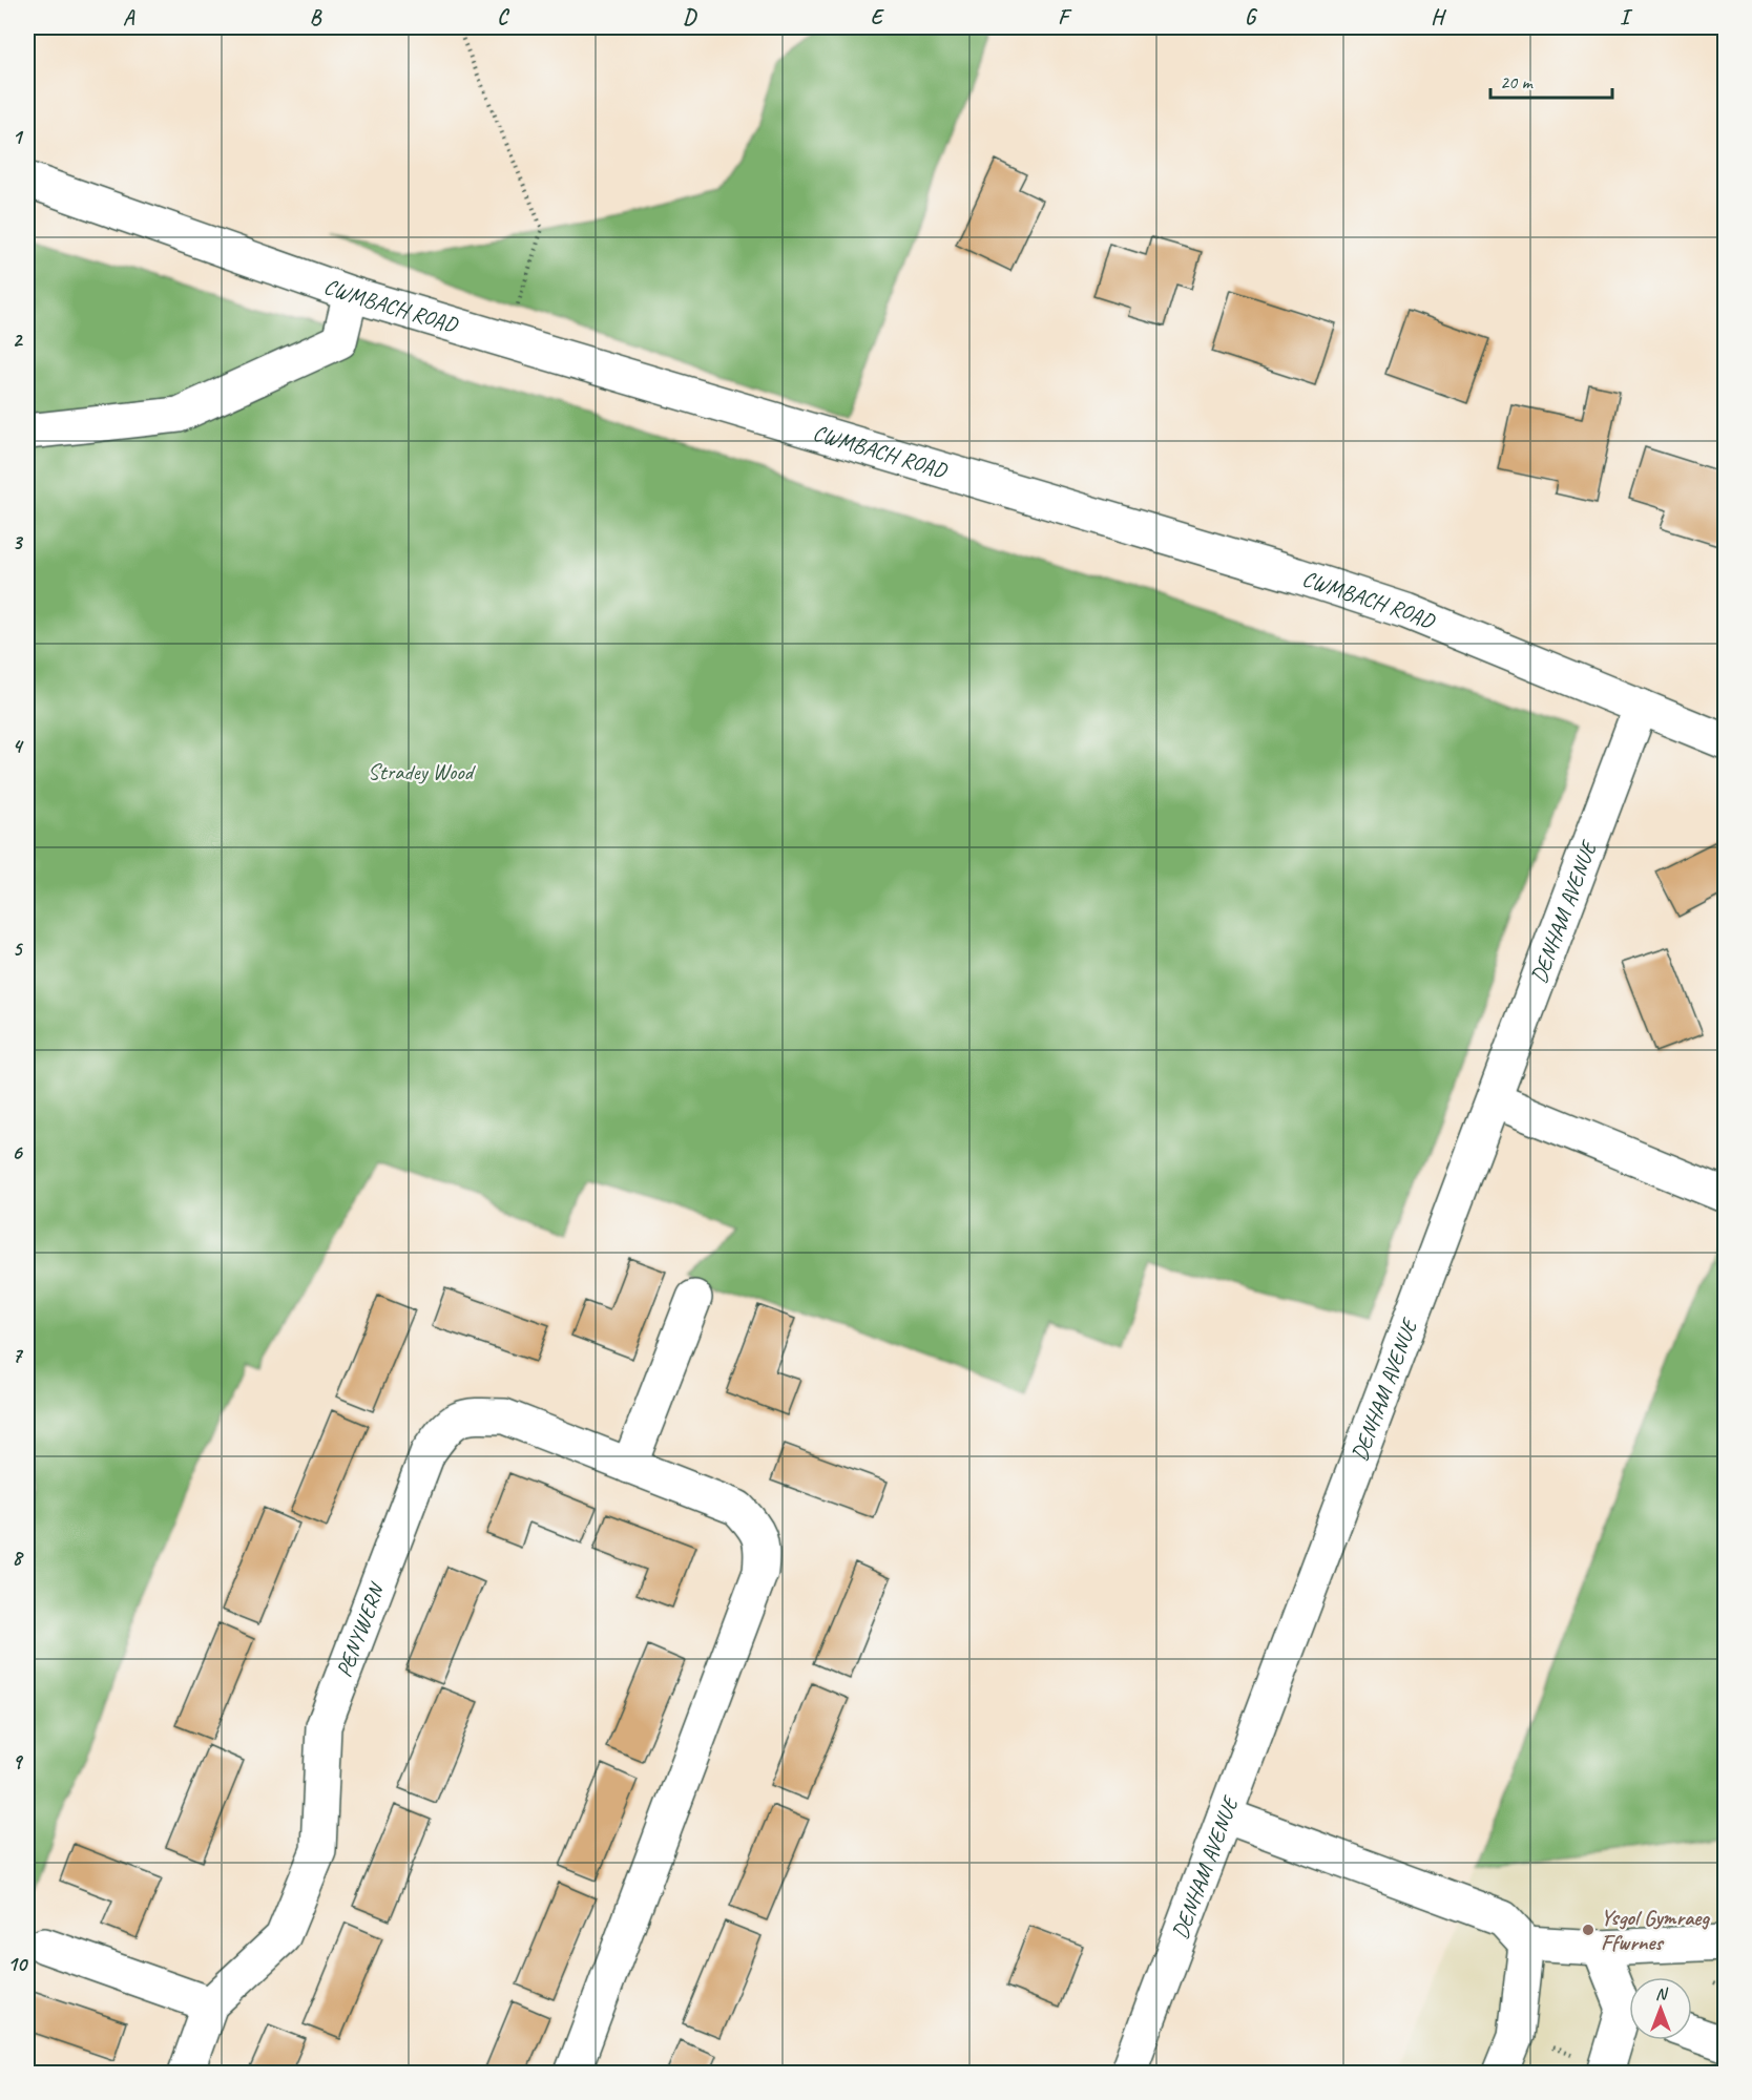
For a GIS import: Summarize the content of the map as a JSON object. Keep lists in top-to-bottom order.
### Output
{
  "streets": {
    "street": ["CWMBACH ROAD", "DENHAM AVENUE", "PENYWERN"]
  },
  "crossings": [
    ["CWMBACH ROAD", "DENHAM AVENUE"]
  ],
  "parks": ["Stradey Wood"],
  "places": ["Ysgol Gymraeg Ffwrnes"],
  "scale_bar": "20 m",
  "north": "top",
  "grid": {
    "columns": [
      "A",
      "B",
      "C",
      "D",
      "E",
      "F",
      "G",
      "H",
      "I"
    ],
    "rows": [
      "1",
      "2",
      "3",
      "4",
      "5",
      "6",
      "7",
      "8",
      "9",
      "10"
    ]
  }
}
